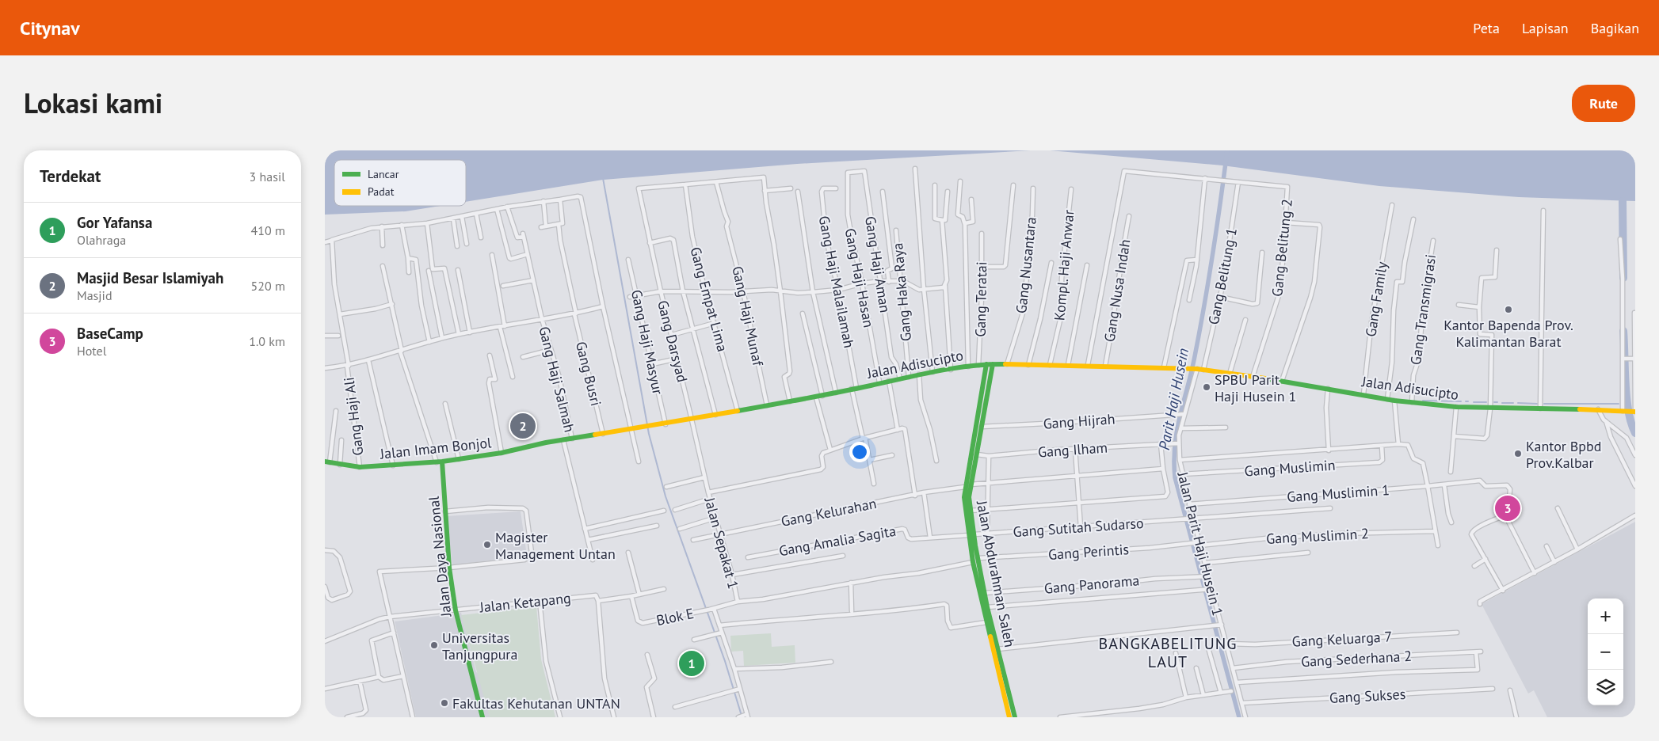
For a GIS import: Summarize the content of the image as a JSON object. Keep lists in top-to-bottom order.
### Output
{
  "streets": {
    "main road": [
      "Jalan Adisucipto",
      "Jalan Imam Bonjol",
      "Jalan Daya Nasional",
      "Jalan Abdurahman Saleh"
    ],
    "street": [
      "Gang Belitung 2",
      "Gang Haji Aman",
      "Gang Nusantara",
      "Kompl. Haji Anwar",
      "Gang Belitung 1",
      "Gang Haji Hasan",
      "Gang Haji Malailamah",
      "Gang Nusa Indah",
      "Gang Haka Raya",
      "Gang Empat Lima",
      "Gang Teratai",
      "Gang Family",
      "Gang Transmigrasi",
      "Gang Haji Munaf",
      "Gang Darsyad",
      "Gang Haji Masyur",
      "Gang Busri",
      "Gang Haji Salmah",
      "Gang Haji Ali",
      "Gang Hijrah",
      "Gang Ilham",
      "Gang Muslimin",
      "Gang Muslimin 1",
      "Gang Kelurahan",
      "Gang Sutitah Sudarso",
      "Gang Muslimin 2",
      "Gang Amalia Sagita",
      "Jalan Sepakat 1",
      "Jalan Parit Haji Husein 1",
      "Gang Perintis",
      "Gang Panorama",
      "Jalan Ketapang",
      "Blok E",
      "Gang Keluarga 7",
      "Gang Sederhana 2",
      "Gang Sukses"
    ]
  },
  "crossings": [
    ["Gang Belitung 2", "Gang Belitung 1"],
    ["Gang Belitung 2", "Jalan Adisucipto"],
    ["Gang Haji Aman", "Gang Haji Hasan"],
    ["Gang Haji Aman", "Jalan Adisucipto"],
    ["Gang Nusantara", "Jalan Adisucipto"],
    ["Kompl. Haji Anwar", "Jalan Adisucipto"],
    ["Gang Belitung 1", "Jalan Adisucipto"],
    ["Gang Haji Hasan", "Jalan Adisucipto"],
    ["Gang Haji Malailamah", "Jalan Adisucipto"],
    ["Gang Nusa Indah", "Jalan Adisucipto"],
    ["Gang Haka Raya", "Jalan Adisucipto"],
    ["Gang Empat Lima", "Gang Darsyad"],
    ["Gang Empat Lima", "Jalan Adisucipto"],
    ["Gang Teratai", "Jalan Adisucipto"],
    ["Gang Family", "Jalan Adisucipto"],
    ["Gang Transmigrasi", "Jalan Adisucipto"],
    ["Gang Haji Munaf", "Jalan Adisucipto"],
    ["Gang Darsyad", "Jalan Adisucipto"],
    ["Gang Darsyad", "Jalan Sepakat 1"],
    ["Gang Haji Masyur", "Jalan Adisucipto"],
    ["Jalan Adisucipto", "Jalan Imam Bonjol"],
    ["Jalan Adisucipto", "Jalan Sepakat 1"],
    ["Jalan Adisucipto", "Jalan Parit Haji Husein 1"],
    ["Jalan Adisucipto", "Jalan Abdurahman Saleh"],
    ["Gang Busri", "Jalan Imam Bonjol"],
    ["Gang Haji Salmah", "Jalan Imam Bonjol"],
    ["Gang Haji Ali", "Jalan Imam Bonjol"],
    ["Gang Hijrah", "Jalan Parit Haji Husein 1"],
    ["Gang Hijrah", "Jalan Abdurahman Saleh"],
    ["Jalan Imam Bonjol", "Jalan Daya Nasional"],
    ["Gang Ilham", "Jalan Parit Haji Husein 1"],
    ["Gang Ilham", "Jalan Abdurahman Saleh"],
    ["Gang Muslimin", "Jalan Parit Haji Husein 1"],
    ["Gang Muslimin 1", "Jalan Parit Haji Husein 1"],
    ["Gang Kelurahan", "Jalan Sepakat 1"],
    ["Gang Kelurahan", "Jalan Abdurahman Saleh"],
    ["Gang Sutitah Sudarso", "Gang Amalia Sagita"],
    ["Gang Sutitah Sudarso", "Jalan Parit Haji Husein 1"],
    ["Gang Sutitah Sudarso", "Jalan Abdurahman Saleh"],
    ["Gang Muslimin 2", "Jalan Parit Haji Husein 1"],
    ["Gang Muslimin 2", "Gang Perintis"],
    ["Gang Amalia Sagita", "Jalan Abdurahman Saleh"],
    ["Jalan Sepakat 1", "Blok E"],
    ["Jalan Parit Haji Husein 1", "Gang Perintis"],
    ["Jalan Parit Haji Husein 1", "Gang Panorama"],
    ["Jalan Parit Haji Husein 1", "Gang Keluarga 7"],
    ["Jalan Parit Haji Husein 1", "Gang Sederhana 2"],
    ["Jalan Parit Haji Husein 1", "Gang Sukses"],
    ["Gang Perintis", "Jalan Abdurahman Saleh"],
    ["Jalan Daya Nasional", "Jalan Ketapang"],
    ["Jalan Abdurahman Saleh", "Gang Panorama"]
  ],
  "districts": ["BANGKABELITUNG LAUT"],
  "water": ["Parit Haji Husein"],
  "places": [
    "Kantor Bapenda Prov. Kalimantan Barat",
    "SPBU Parit Haji Husein 1",
    "Kantor Bpbd Prov.Kalbar",
    "Magister Management Untan",
    "Universitas Tanjungpura",
    "Fakultas Kehutanan UNTAN"
  ],
  "legend": ["Lancar", "Padat"],
  "page": {
    "header": "Citynav",
    "nav": ["Peta", "Lapisan", "Bagikan"],
    "title": "Lokasi kami",
    "buttons": "Rute",
    "heading": ["Terdekat", "3 hasil"],
    "list": [
      {
        "mark": "1",
        "name": "Gor Yafansa",
        "note": "Olahraga",
        "value": "410 m"
      },
      {
        "mark": "2",
        "name": "Masjid Besar Islamiyah",
        "note": "Masjid",
        "value": "520 m"
      },
      {
        "mark": "3",
        "name": "BaseCamp",
        "note": "Hotel",
        "value": "1.0 km"
      }
    ],
    "pins": ["2", "3", "1"],
    "map_buttons": ["+", "−"]
  }
}
